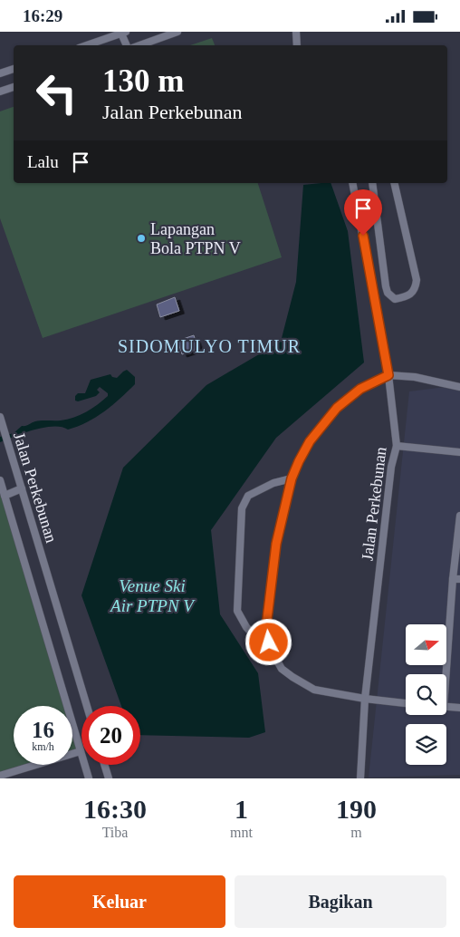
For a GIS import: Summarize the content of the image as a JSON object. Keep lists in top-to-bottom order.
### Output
{
  "streets": {
    "lane": ["Jalan Perkebunan"]
  },
  "districts": ["SIDOMULYO TIMUR"],
  "water": ["Venue Ski Air PTPN V"],
  "places": ["Lapangan Bola PTPN V"],
  "north": "right",
  "page": {
    "status": "16:29",
    "turn": ["130 m", "Jalan Perkebunan"],
    "then": "Lalu",
    "speed": "16 km/h",
    "limit": "20",
    "eta": [
      "16:30",
      "Tiba",
      "1",
      "mnt",
      "190",
      "m"
    ],
    "buttons": ["Keluar", "Bagikan"]
  }
}
